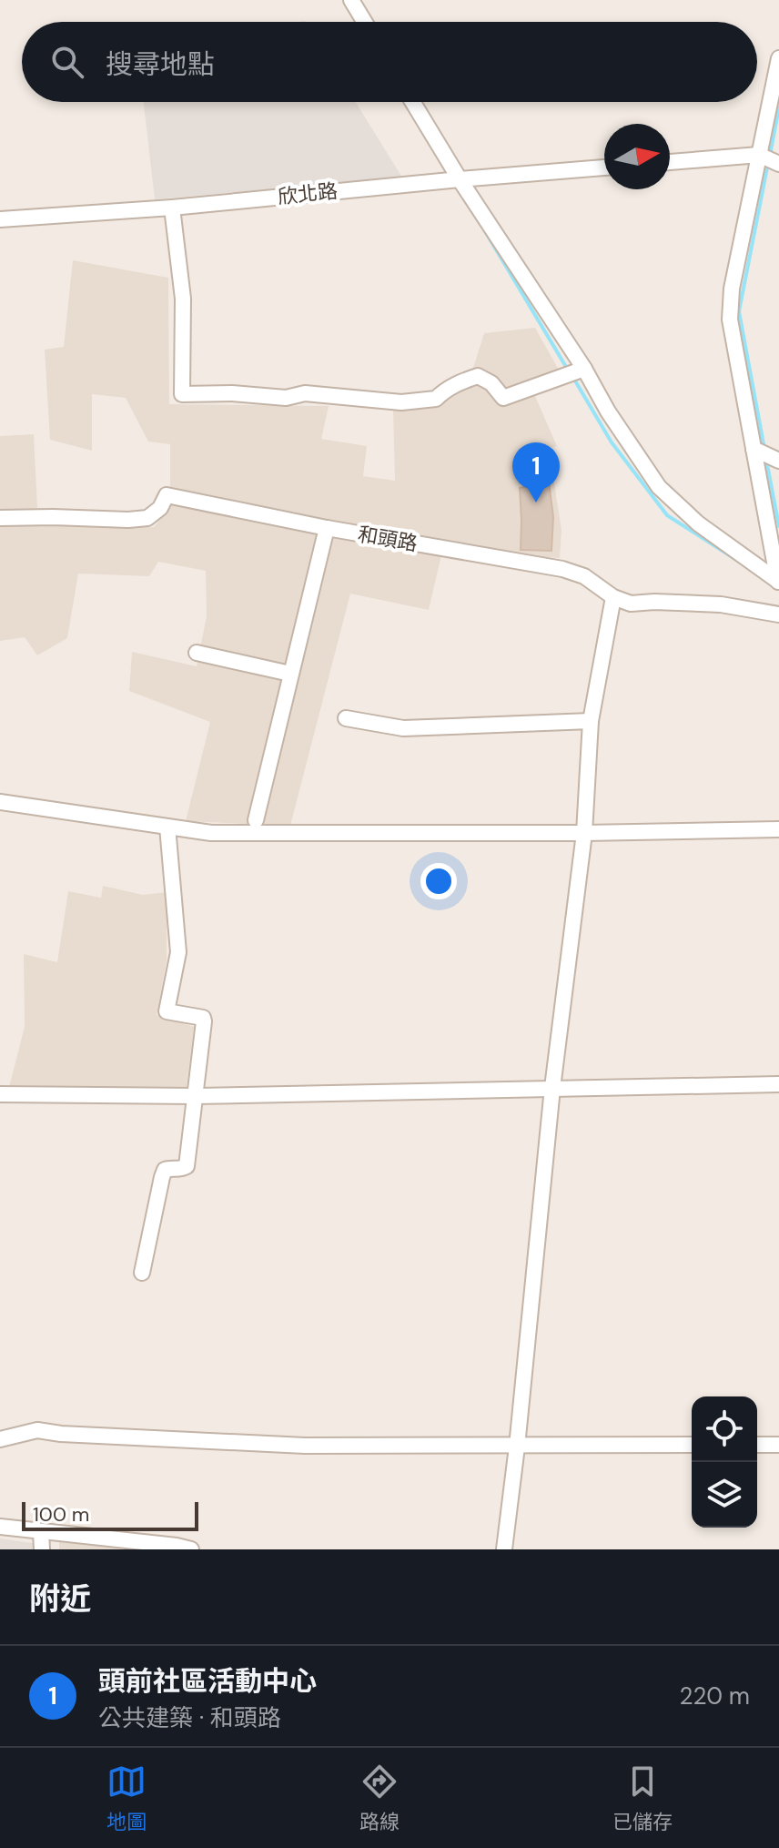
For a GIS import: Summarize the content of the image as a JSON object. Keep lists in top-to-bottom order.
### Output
{
  "streets": {
    "street": ["欣北路", "和頭路"]
  },
  "scale_bar": "100 m",
  "north": "right",
  "page": {
    "search": "搜尋地點",
    "pins": "1",
    "scale": "100 m",
    "heading": "附近",
    "list": [
      {
        "mark": "1",
        "name": "頭前社區活動中心",
        "note": "公共建築 · 和頭路",
        "value": "220 m"
      }
    ],
    "nav": ["地圖", "路線", "已儲存"]
  }
}
